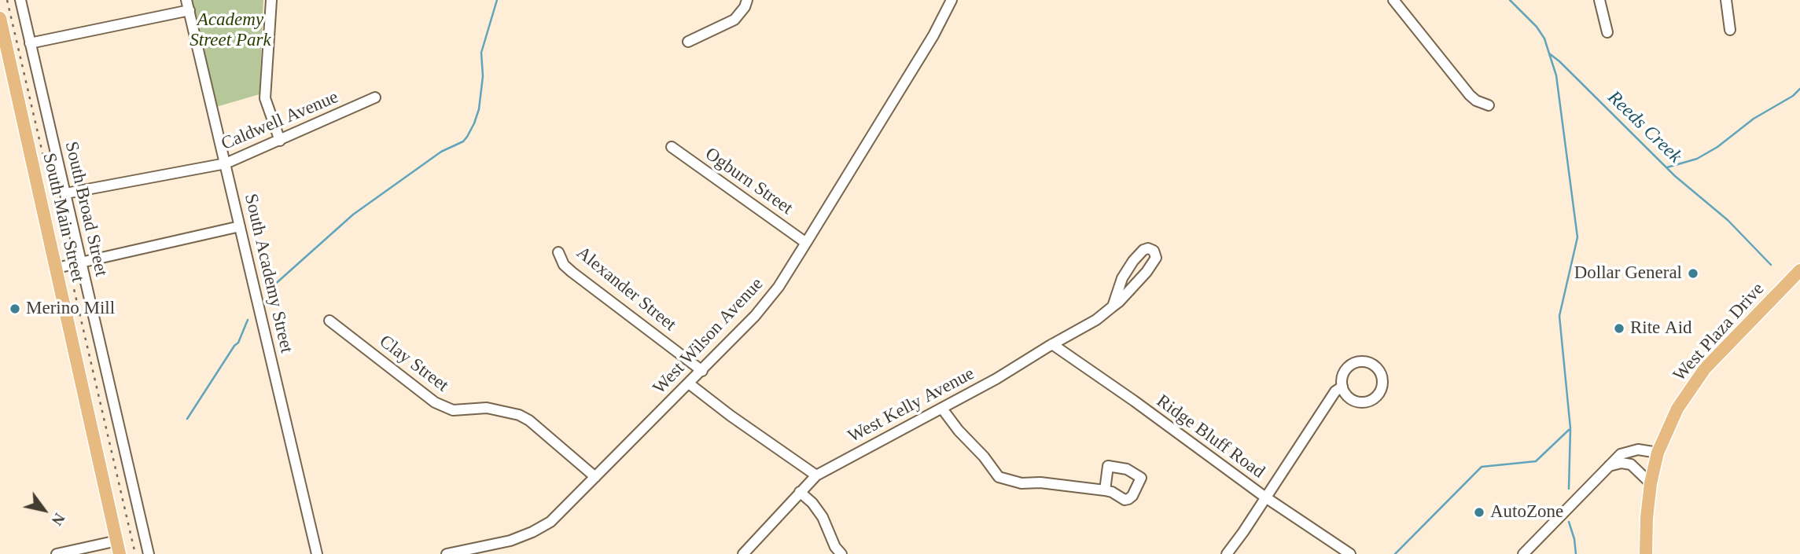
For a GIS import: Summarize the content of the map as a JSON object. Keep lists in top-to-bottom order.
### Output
{
  "streets": {
    "main road": ["South Main Street", "West Plaza Drive"],
    "street": [
      "Caldwell Avenue",
      "Ogburn Street",
      "South Broad Street",
      "South Academy Street",
      "Alexander Street",
      "West Wilson Avenue",
      "Clay Street",
      "West Kelly Avenue",
      "Ridge Bluff Road"
    ]
  },
  "crossings": [
    ["Caldwell Avenue", "South Broad Street"],
    ["Caldwell Avenue", "South Academy Street"],
    ["Ogburn Street", "West Wilson Avenue"],
    ["Alexander Street", "West Wilson Avenue"],
    ["West Wilson Avenue", "Clay Street"],
    ["West Kelly Avenue", "Ridge Bluff Road"]
  ],
  "water": ["Reeds Creek"],
  "parks": ["Academy Street Park"],
  "places": [
    "Dollar General",
    "Merino Mill",
    "Rite Aid",
    "AutoZone"
  ],
  "north": "bottom right"
}
